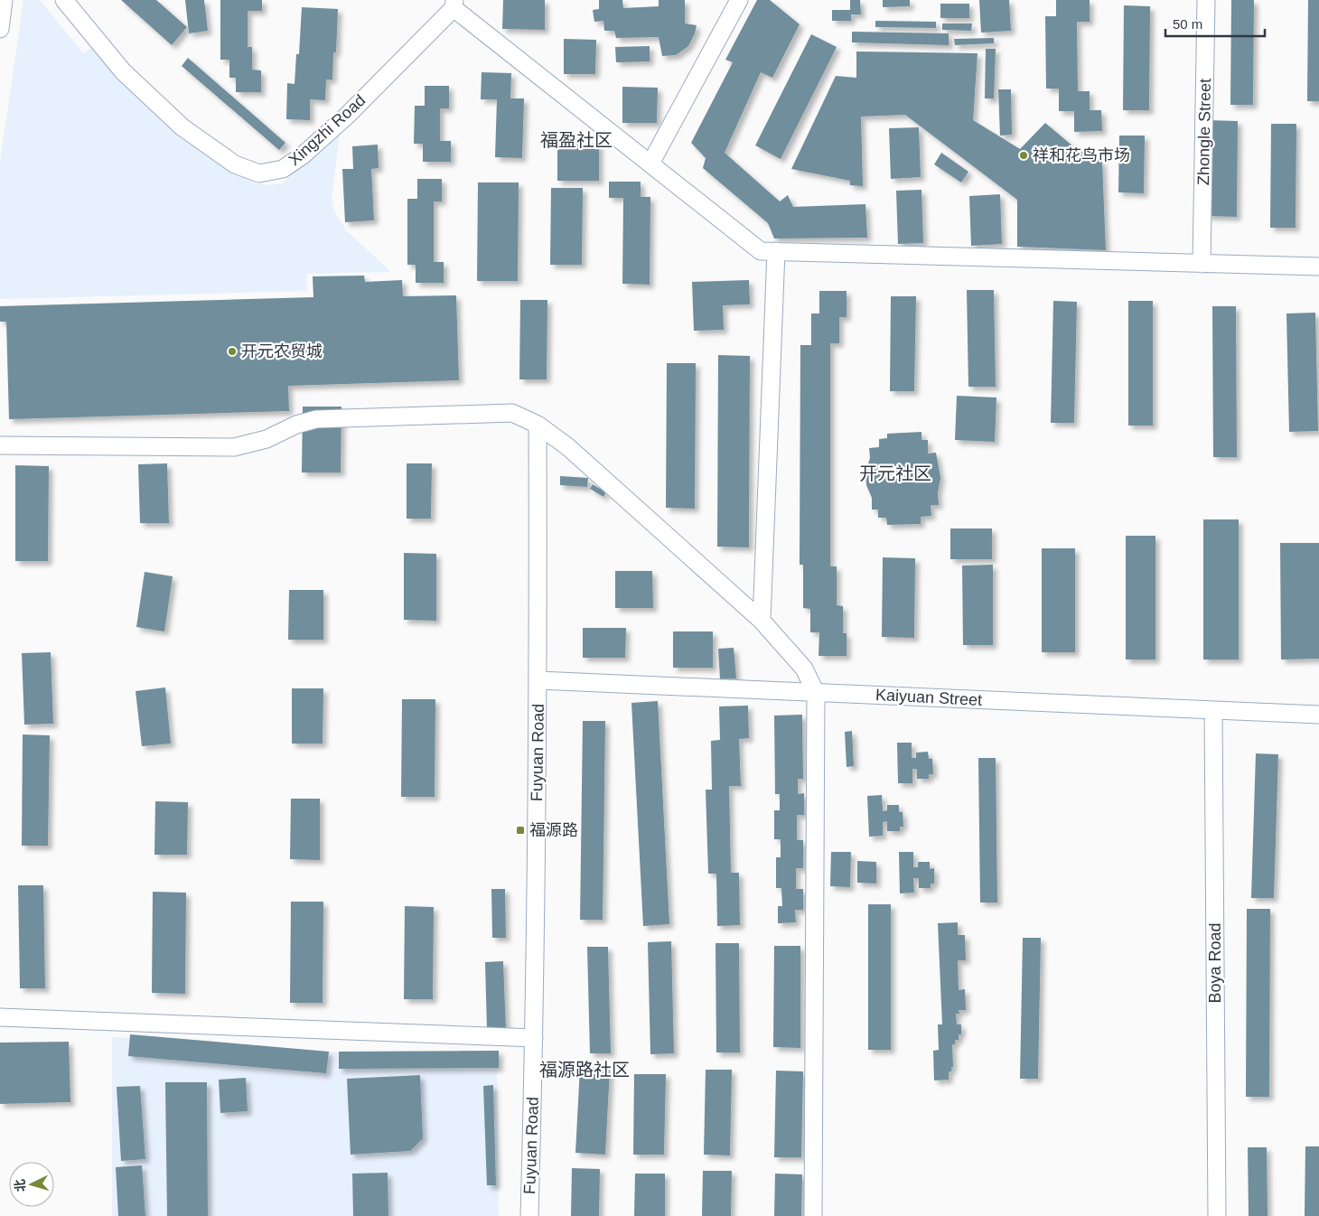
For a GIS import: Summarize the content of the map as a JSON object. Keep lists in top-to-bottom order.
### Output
{
  "streets": {
    "street": [
      "Xingzhi Road",
      "Zhongle Street",
      "Kaiyuan Street",
      "Fuyuan Road",
      "Boya Road"
    ]
  },
  "crossings": [
    ["Kaiyuan Street", "Fuyuan Road"],
    ["Kaiyuan Street", "Boya Road"]
  ],
  "districts": ["福盈社区", "开元社区", "福源路社区"],
  "places": {
    "other": ["祥和花鸟市场", "开元农贸城"],
    "transit": ["福源路"]
  },
  "scale_bar": "50 m",
  "north": "left"
}
